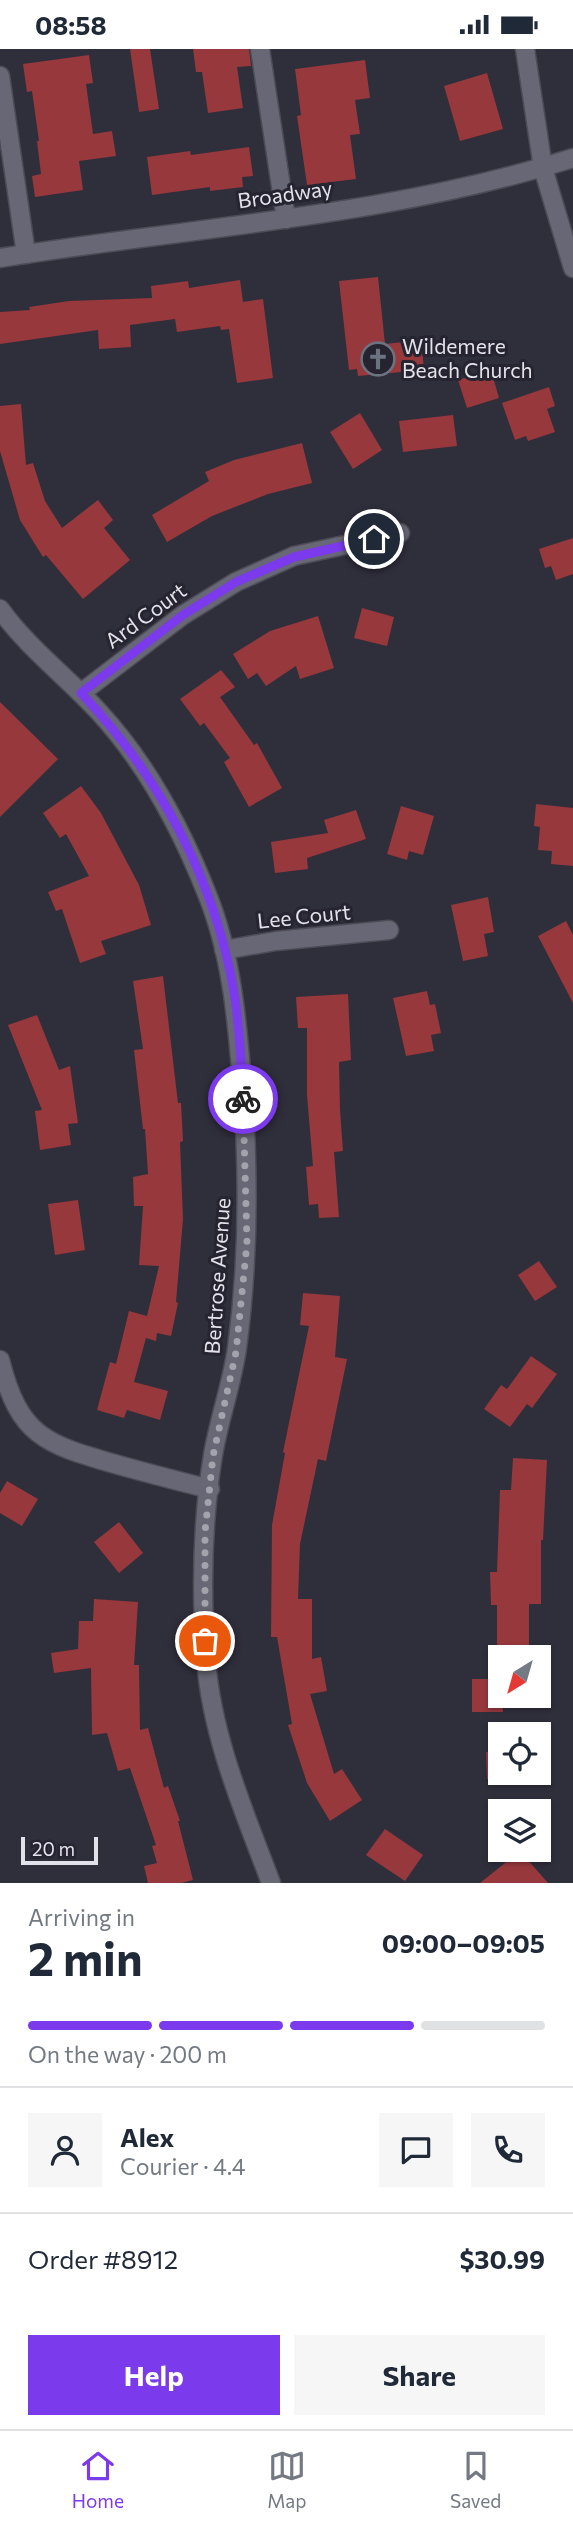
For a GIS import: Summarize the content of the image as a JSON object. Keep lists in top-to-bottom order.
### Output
{
  "streets": {
    "street": [
      "Broadway",
      "Ard Court",
      "Lee Court",
      "Bertrose Avenue"
    ]
  },
  "crossings": [
    ["Ard Court", "Bertrose Avenue"],
    ["Lee Court", "Bertrose Avenue"]
  ],
  "places": {
    "church": ["Wildemere Beach Church"]
  },
  "scale_bar": "20 m",
  "north": "bottom left",
  "page": {
    "status": "08:58",
    "scale": "20 m",
    "heading": ["2 min", "Arriving in", "09:00–09:05"],
    "panel": [
      "Alex",
      "Courier · 4.4",
      "Order #8912",
      "$30.99"
    ],
    "bar": "On the way · 200 m",
    "buttons": ["Help", "Share"],
    "tabs": ["Home", "Map", "Saved"]
  }
}
